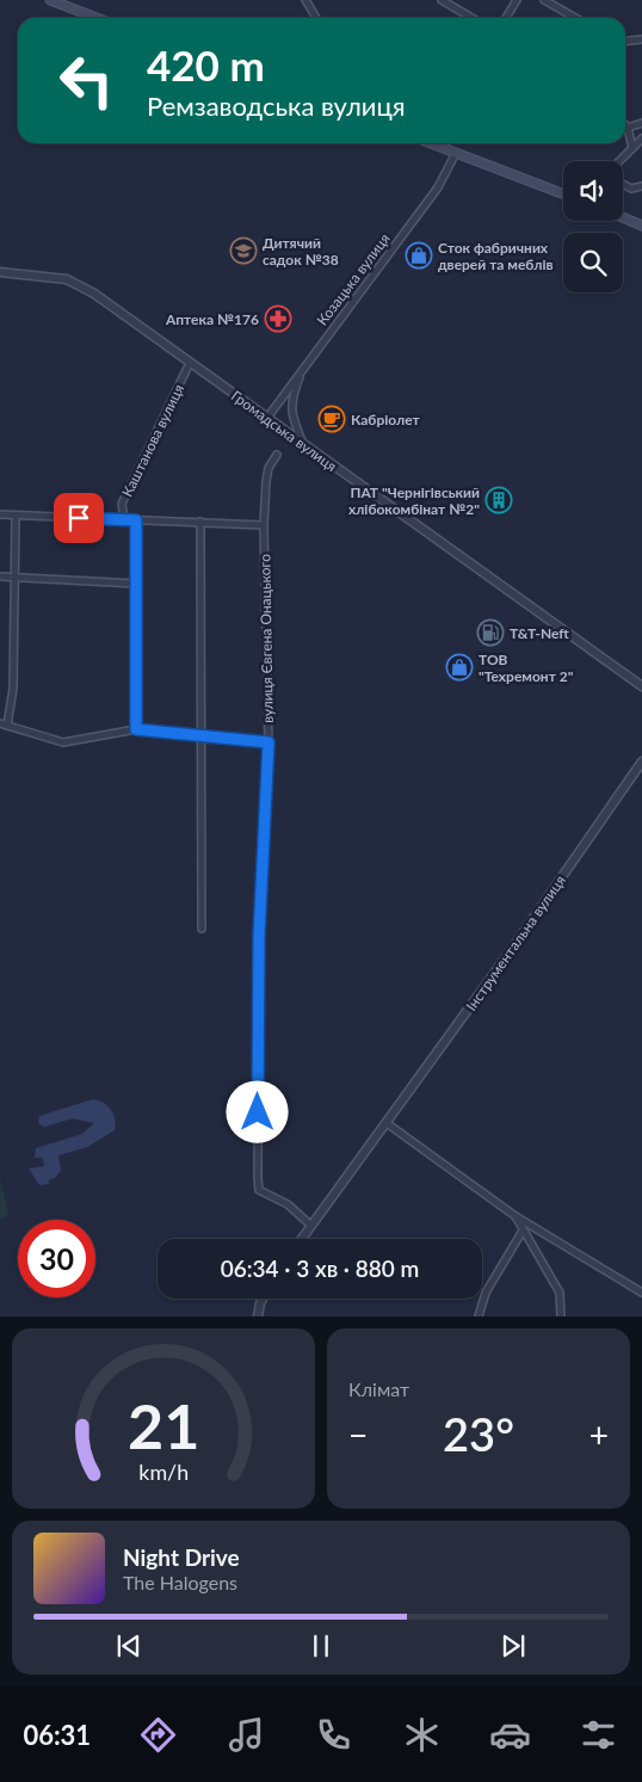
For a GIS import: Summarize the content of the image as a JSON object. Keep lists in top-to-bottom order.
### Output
{
  "streets": {
    "street": [
      "Козацька вулиця",
      "Громадська вулиця",
      "Каштанова вулиця",
      "вулиця Євгена Онацького",
      "Інструментальна вулиця"
    ]
  },
  "crossings": [
    ["Козацька вулиця", "Громадська вулиця"],
    ["Громадська вулиця", "Каштанова вулиця"],
    ["вулиця Євгена Онацького", "Інструментальна вулиця"]
  ],
  "places": {
    "school or university": ["Дитячий садок №38"],
    "shop": ["Сток фабричних дверей та меблів", "ТОВ \"Техремонт 2\""],
    "pharmacy": ["Аптека №176"],
    "cafe": ["Кабріолет"],
    "building": ["ПАТ \"Чернігівський хлібокомбінат №2\""],
    "fuel station": ["T&T-Neft"]
  },
  "page": {
    "turn": ["420 m", "Ремзаводська вулиця"],
    "limit": "30",
    "trip": "06:34 · 3 хв · 880 m",
    "tile": "Клімат",
    "heat": ["−", "23°", "+"],
    "song": ["Night Drive", "The Halogens"],
    "tabs": "06:31",
    "gauge": ["21", "km/h"]
  }
}
